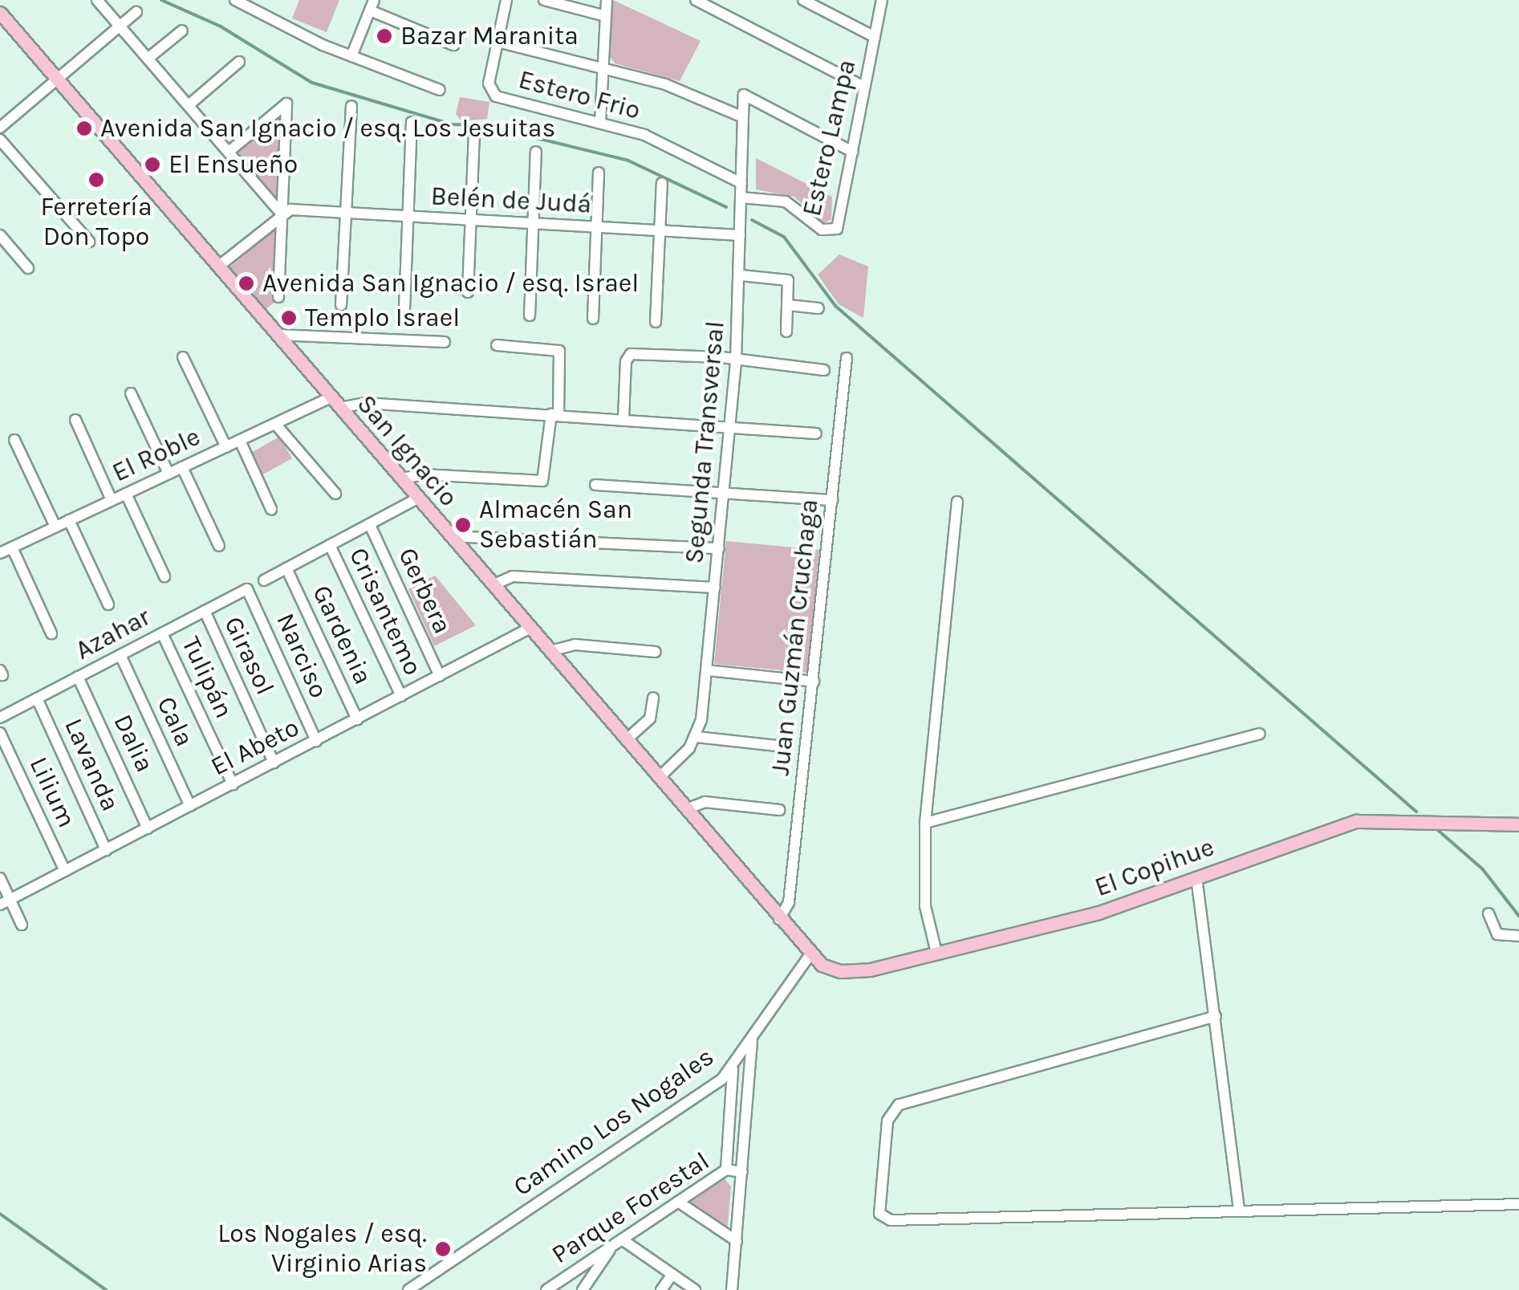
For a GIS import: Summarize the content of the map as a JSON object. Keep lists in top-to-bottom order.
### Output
{
  "streets": {
    "main road": ["San Ignacio", "El Copihue"],
    "street": [
      "Estero Frio",
      "Estero Lampa",
      "Belén de Judá",
      "Segunda Transversal",
      "El Roble",
      "Gerbera",
      "Crisantemo",
      "Azahar",
      "Gardenia",
      "Juan Guzmán Cruchaga",
      "Girasol",
      "Narciso",
      "Tulipán",
      "Cala",
      "Dalia",
      "El Abeto",
      "Lavanda",
      "Lilium",
      "Camino Los Nogales",
      "Parque Forestal"
    ]
  },
  "crossings": [
    ["Estero Frio", "Segunda Transversal"],
    ["Estero Lampa", "Segunda Transversal"],
    ["Belén de Judá", "Segunda Transversal"],
    ["Segunda Transversal", "El Roble"],
    ["San Ignacio", "El Roble"],
    ["San Ignacio", "Juan Guzmán Cruchaga"],
    ["San Ignacio", "El Abeto"],
    ["San Ignacio", "El Copihue"],
    ["San Ignacio", "Camino Los Nogales"],
    ["Gerbera", "El Abeto"],
    ["Crisantemo", "El Abeto"],
    ["Azahar", "Girasol"],
    ["Azahar", "Narciso"],
    ["Azahar", "Tulipán"],
    ["Azahar", "Cala"],
    ["Azahar", "Dalia"],
    ["Azahar", "Lavanda"],
    ["Gardenia", "El Abeto"],
    ["Girasol", "El Abeto"],
    ["Narciso", "El Abeto"],
    ["Tulipán", "El Abeto"],
    ["Cala", "El Abeto"],
    ["Dalia", "El Abeto"],
    ["El Abeto", "Lavanda"],
    ["El Abeto", "Lilium"],
    ["El Copihue", "Camino Los Nogales"]
  ],
  "places": [
    "Bazar Maranita",
    "Avenida San Ignacio / esq. Los Jesuitas",
    "El Ensueño",
    "Ferretería Don Topo",
    "Avenida San Ignacio / esq. Israel",
    "Templo Israel",
    "Almacén San Sebastián",
    "Los Nogales / esq. Virginio Arias"
  ]
}
